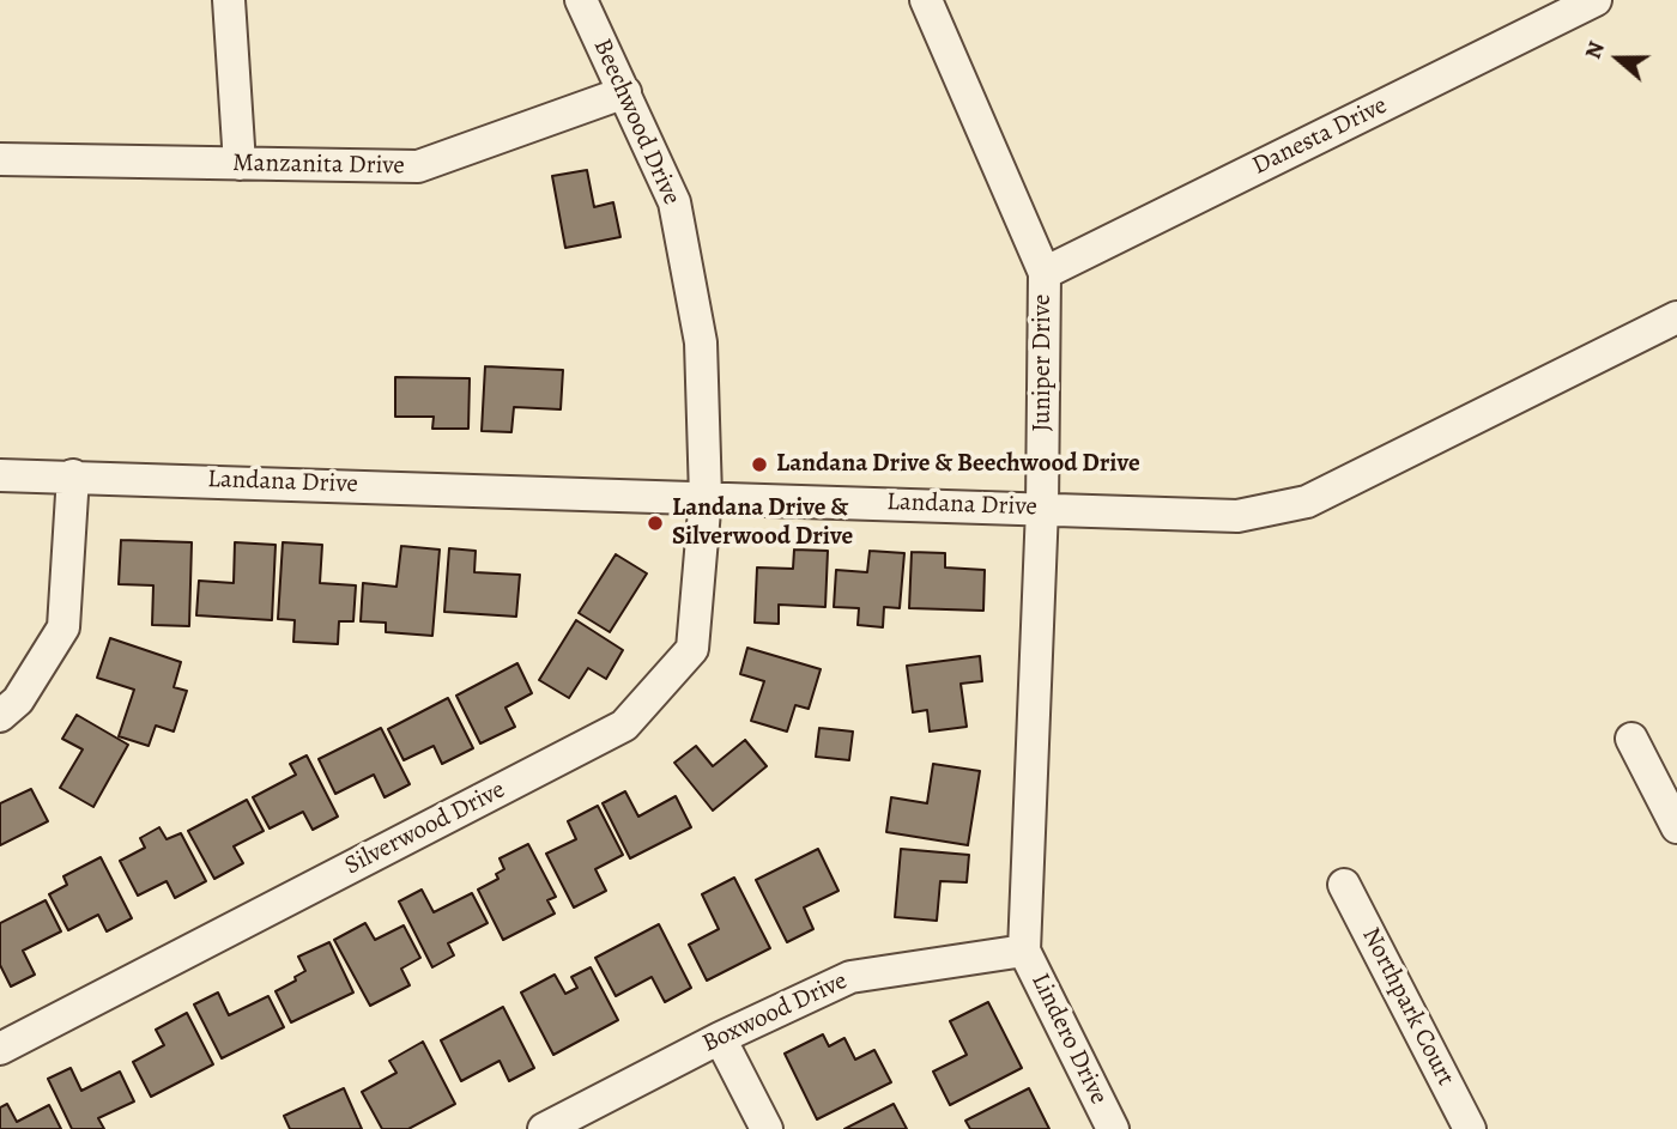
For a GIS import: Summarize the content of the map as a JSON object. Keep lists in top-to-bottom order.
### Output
{
  "streets": {
    "street": [
      "Beechwood Drive",
      "Danesta Drive",
      "Manzanita Drive",
      "Juniper Drive",
      "Landana Drive",
      "Silverwood Drive",
      "Northpark Court",
      "Boxwood Drive",
      "Lindero Drive"
    ]
  },
  "crossings": [
    ["Beechwood Drive", "Manzanita Drive"],
    ["Beechwood Drive", "Landana Drive"],
    ["Beechwood Drive", "Silverwood Drive"],
    ["Danesta Drive", "Juniper Drive"],
    ["Juniper Drive", "Landana Drive"],
    ["Juniper Drive", "Boxwood Drive"],
    ["Juniper Drive", "Lindero Drive"],
    ["Landana Drive", "Silverwood Drive"],
    ["Boxwood Drive", "Lindero Drive"]
  ],
  "places": ["Landana Drive & Beechwood Drive", "Landana Drive & Silverwood Drive"],
  "north": "left"
}
